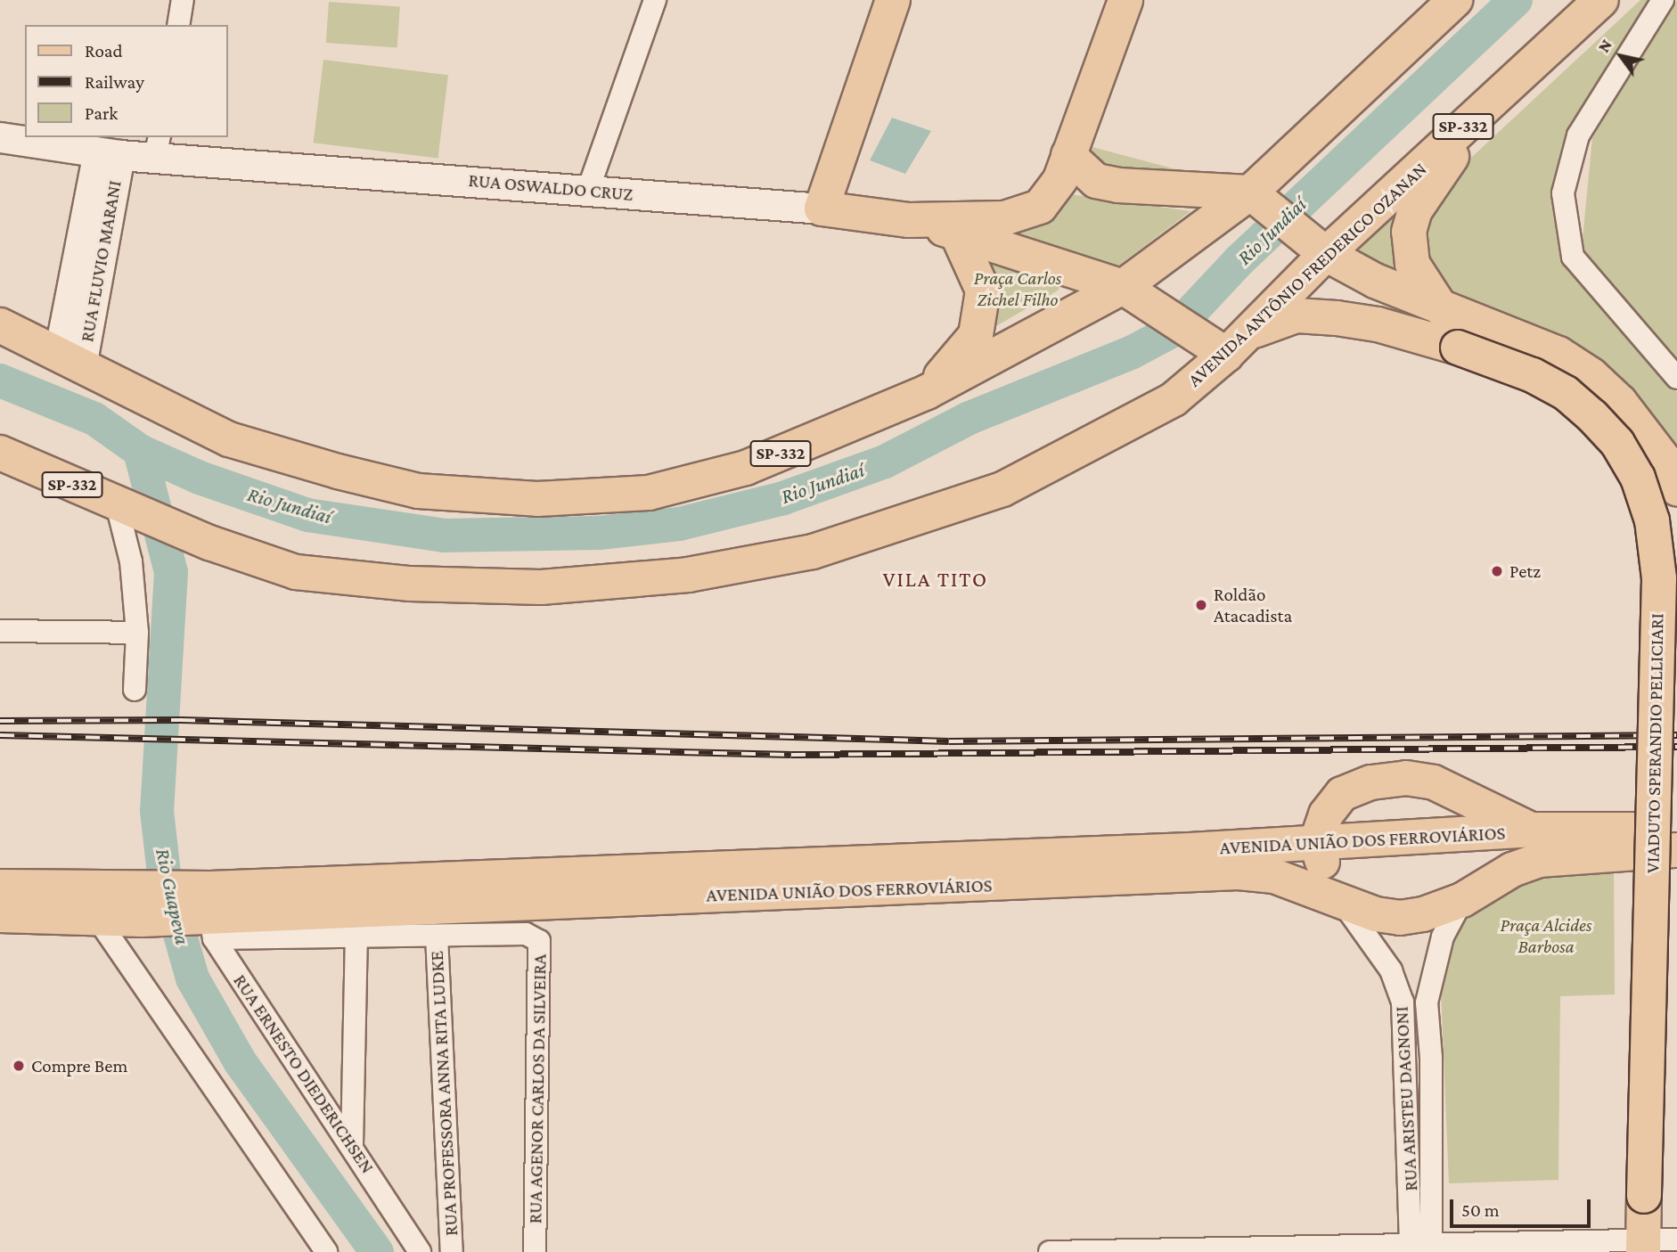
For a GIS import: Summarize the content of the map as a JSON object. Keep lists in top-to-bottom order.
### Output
{
  "streets": {
    "main road": [
      "SP-332",
      "RUA OSWALDO CRUZ",
      "RUA FLUVIO MARANI",
      "AVENIDA ANTÔNIO FREDERICO OZANAN",
      "VIADUTO SPERANDIO PELLICIARI",
      "AVENIDA UNIÃO DOS FERROVIÁRIOS"
    ],
    "street": [
      "RUA ERNESTO DIEDERICHSEN",
      "RUA AGENOR CARLOS DA SILVEIRA",
      "RUA PROFESSORA ANNA RITA LUDKE",
      "RUA ARISTEU DAGNONI"
    ]
  },
  "crossings": [
    ["SP-332", "RUA FLUVIO MARANI"],
    ["SP-332", "AVENIDA ANTÔNIO FREDERICO OZANAN"],
    ["RUA OSWALDO CRUZ", "RUA FLUVIO MARANI"],
    ["AVENIDA UNIÃO DOS FERROVIÁRIOS", "RUA ERNESTO DIEDERICHSEN"],
    ["AVENIDA UNIÃO DOS FERROVIÁRIOS", "RUA ARISTEU DAGNONI"],
    ["RUA AGENOR CARLOS DA SILVEIRA", "RUA PROFESSORA ANNA RITA LUDKE"]
  ],
  "districts": ["VILA TITO"],
  "water": ["Rio Jundiaí", "Rio Guapeva"],
  "parks": ["Praça Carlos Zichel Filho", "Praça Alcides Barbosa"],
  "places": ["Petz", "Roldão Atacadista", "Compre Bem"],
  "legend": ["Road", "Railway", "Park"],
  "scale_bar": "50 m",
  "north": "top left"
}
